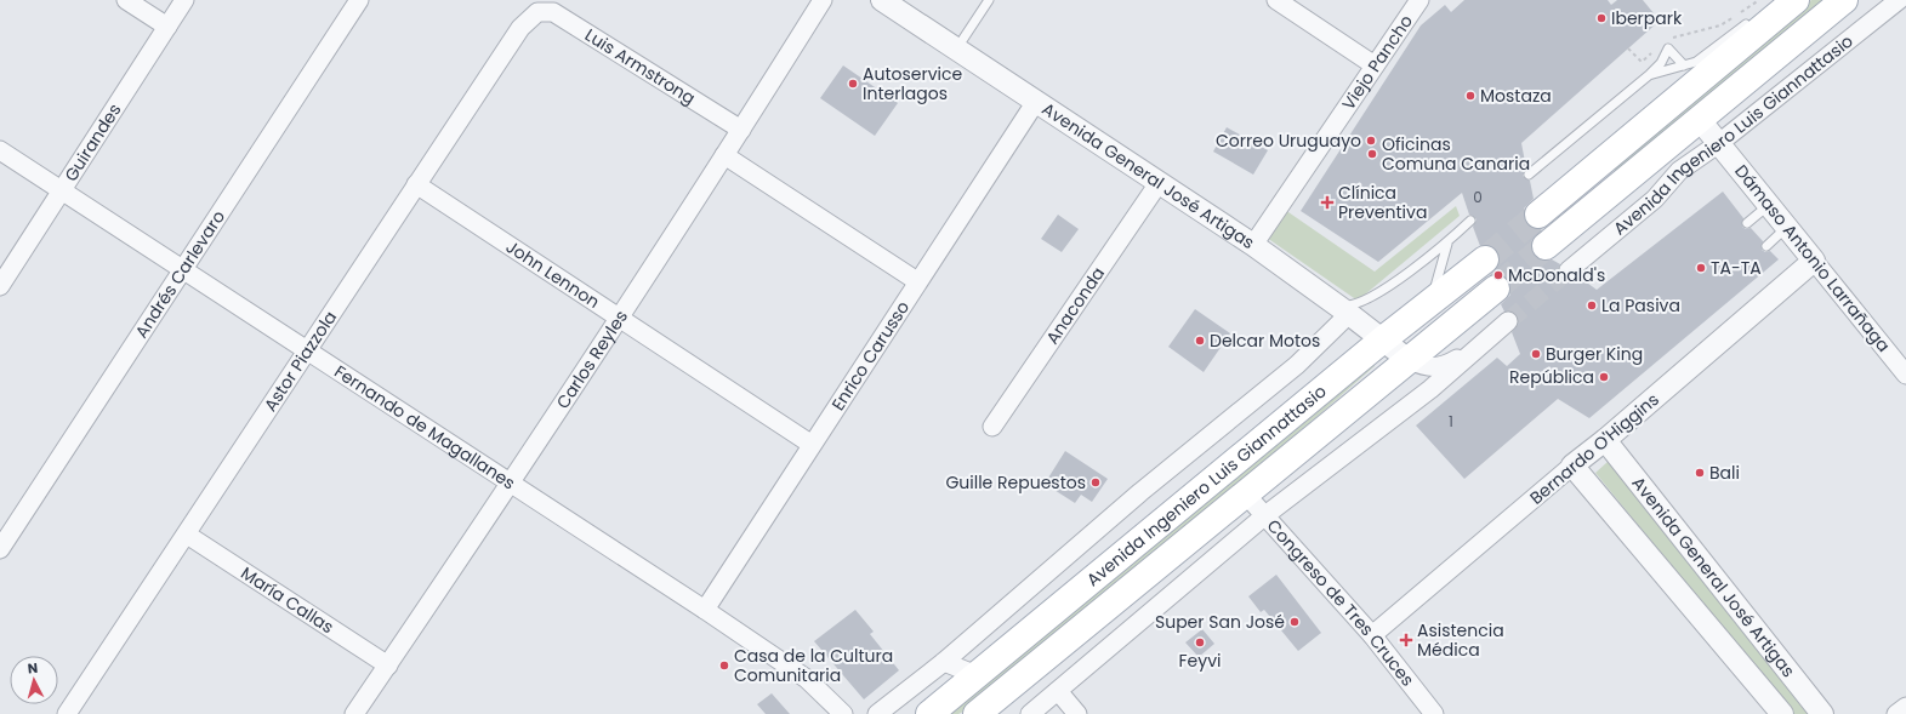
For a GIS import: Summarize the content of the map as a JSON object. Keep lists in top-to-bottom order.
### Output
{
  "streets": {
    "main road": ["Avenida Ingeniero Luis Giannattasio"],
    "street": [
      "Viejo Pancho",
      "Luis Armstrong",
      "Guirandes",
      "Avenida General José Artigas",
      "Dámaso Antonio Larrañaga",
      "Andrés Carlevaro",
      "John Lennon",
      "Anaconda",
      "Enrico Carusso",
      "Carlos Reyles",
      "Astor Piazzola",
      "Fernando de Magallanes",
      "Bernardo O'Higgins",
      "María Callas",
      "Congreso de Tres Cruces"
    ]
  },
  "crossings": [
    ["Viejo Pancho", "Avenida General José Artigas"],
    ["Luis Armstrong", "Carlos Reyles"],
    ["Luis Armstrong", "Astor Piazzola"],
    ["Avenida Ingeniero Luis Giannattasio", "Avenida General José Artigas"],
    ["Avenida Ingeniero Luis Giannattasio", "Dámaso Antonio Larrañaga"],
    ["Avenida Ingeniero Luis Giannattasio", "Congreso de Tres Cruces"],
    ["Guirandes", "Fernando de Magallanes"],
    ["Avenida General José Artigas", "Anaconda"],
    ["Avenida General José Artigas", "Enrico Carusso"],
    ["Avenida General José Artigas", "Bernardo O'Higgins"],
    ["Dámaso Antonio Larrañaga", "Bernardo O'Higgins"],
    ["Andrés Carlevaro", "Fernando de Magallanes"],
    ["John Lennon", "Enrico Carusso"],
    ["John Lennon", "Carlos Reyles"],
    ["John Lennon", "Astor Piazzola"],
    ["Enrico Carusso", "Fernando de Magallanes"],
    ["Carlos Reyles", "Fernando de Magallanes"],
    ["Carlos Reyles", "María Callas"],
    ["Astor Piazzola", "Fernando de Magallanes"],
    ["Astor Piazzola", "María Callas"],
    ["Bernardo O'Higgins", "Congreso de Tres Cruces"]
  ],
  "places": {
    "other": [
      "Iberpark",
      "Autoservice Interlagos",
      "Mostaza",
      "Correo Uruguayo",
      "Oficinas Comuna Canaria",
      "TA-TA",
      "McDonald's",
      "La Pasiva",
      "Delcar Motos",
      "Burger King",
      "República",
      "Bali",
      "Guille Repuestos",
      "Super San José",
      "Feyvi",
      "Casa de la Cultura Comunitaria"
    ],
    "health": ["Clínica Preventiva", "Asistencia Médica"]
  },
  "house_numbers": ["0", "1"],
  "north": "top"
}
